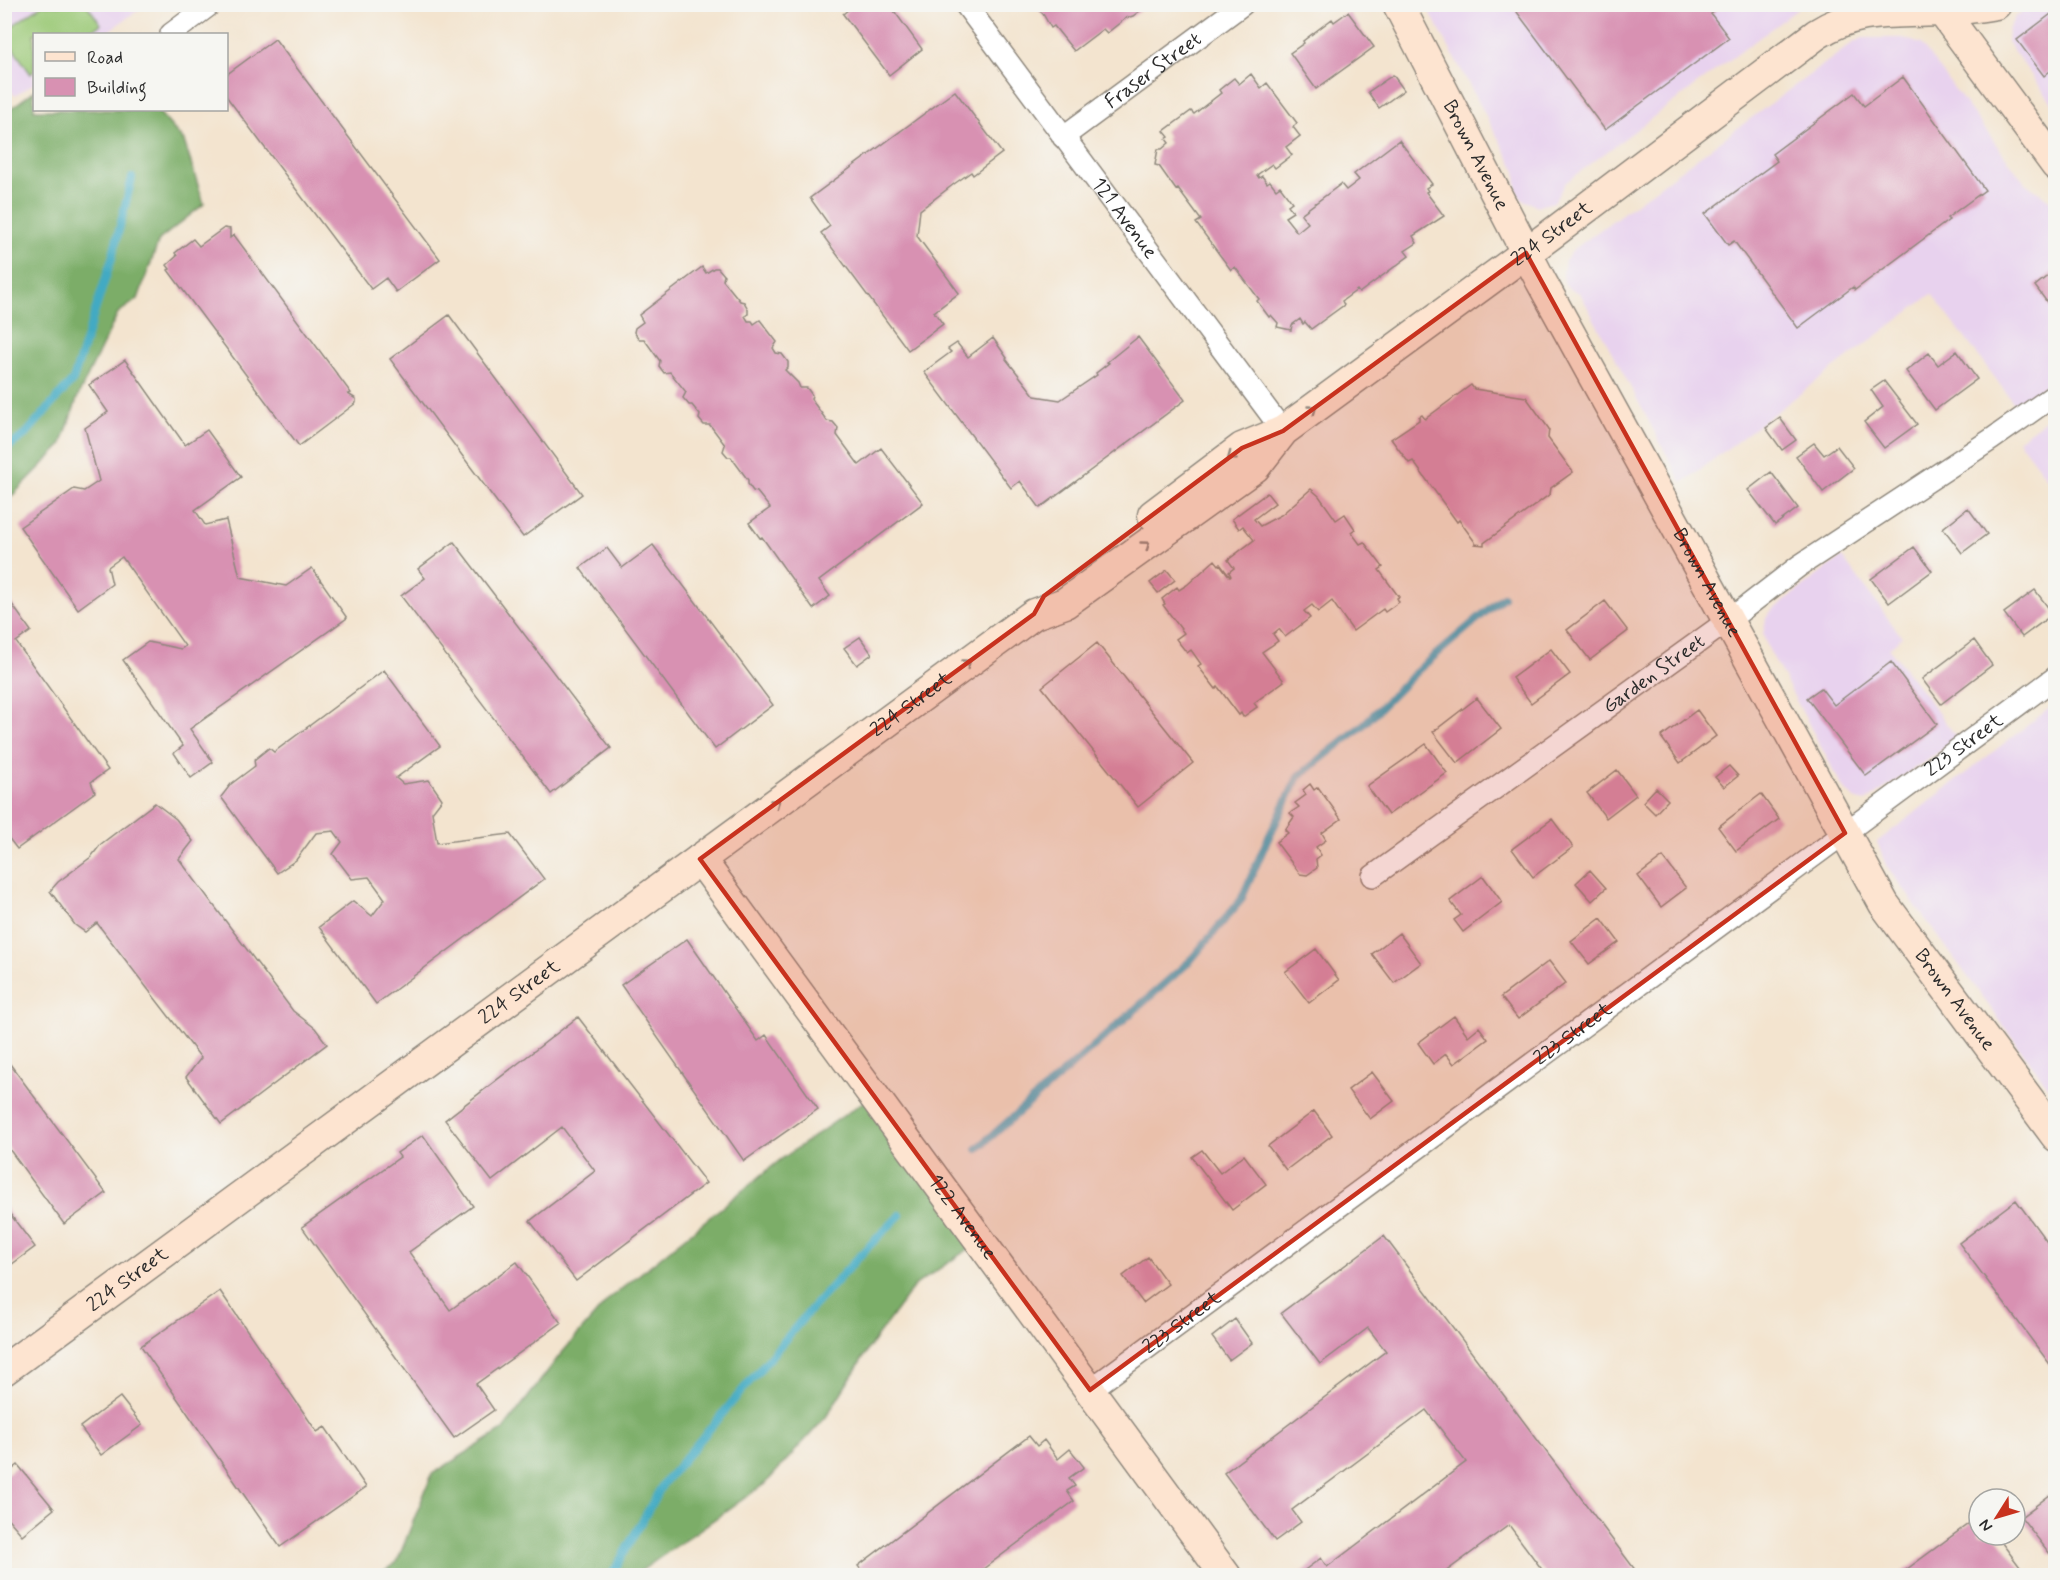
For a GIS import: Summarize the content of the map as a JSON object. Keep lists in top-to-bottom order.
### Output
{
  "streets": {
    "street": [
      "Fraser Street",
      "Brown Avenue",
      "121 Avenue",
      "224 Street",
      "Garden Street",
      "223 Street",
      "122 Avenue"
    ]
  },
  "crossings": [
    ["Fraser Street", "121 Avenue"],
    ["Brown Avenue", "224 Street"],
    ["Brown Avenue", "Garden Street"],
    ["Brown Avenue", "223 Street"],
    ["121 Avenue", "224 Street"],
    ["224 Street", "122 Avenue"],
    ["223 Street", "122 Avenue"]
  ],
  "one_way": ["224 Street"],
  "legend": ["Road", "Building"],
  "north": "bottom left"
}
